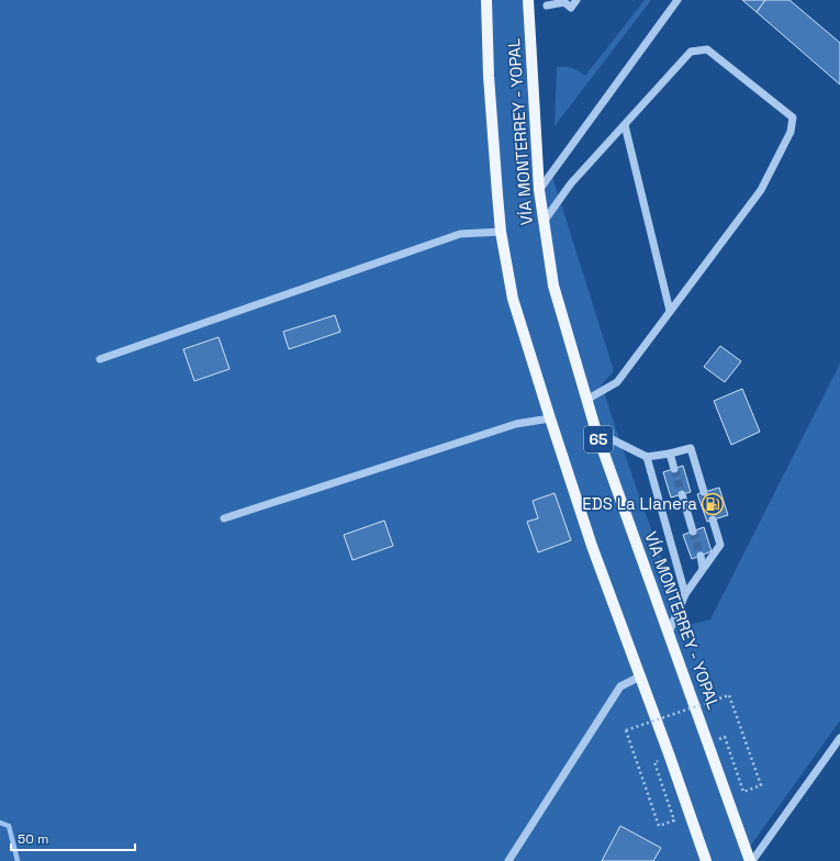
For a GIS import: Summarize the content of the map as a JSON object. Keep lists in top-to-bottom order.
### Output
{
  "streets": {
    "main road": ["VÍA MONTERREY - YOPAL", "65"]
  },
  "places": {
    "fuel station": ["EDS La Llanera"]
  },
  "scale_bar": "50 m"
}
